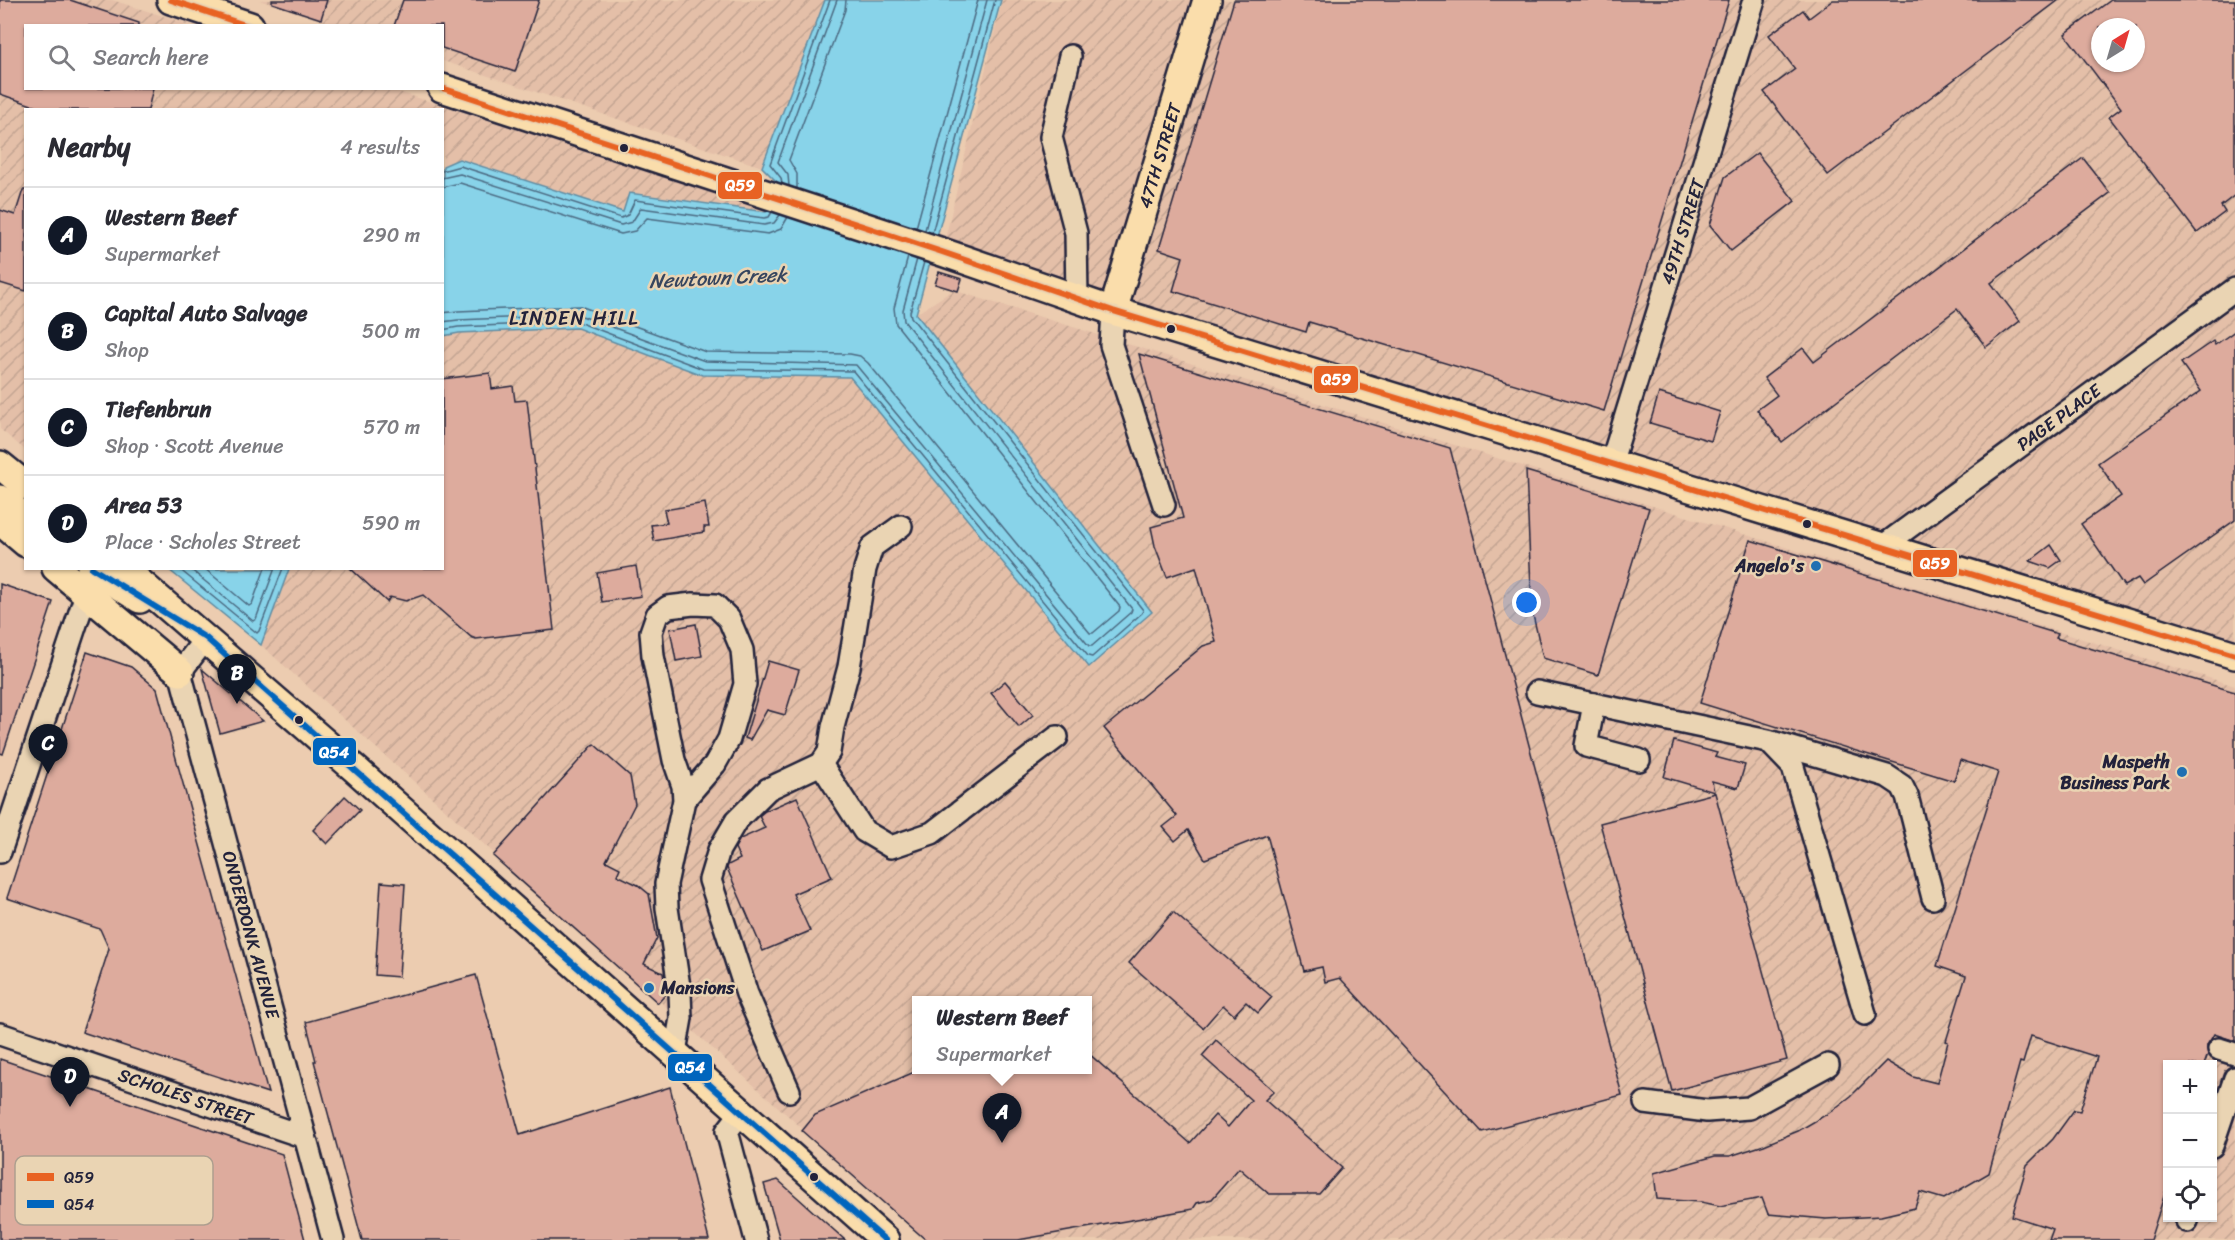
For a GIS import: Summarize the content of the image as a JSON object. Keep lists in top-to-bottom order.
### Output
{
  "streets": {
    "main road": ["47TH STREET"],
    "street": [
      "49TH STREET",
      "PAGE PLACE",
      "ONDERDONK AVENUE",
      "SCHOLES STREET"
    ]
  },
  "crossings": [
    ["ONDERDONK AVENUE", "SCHOLES STREET"]
  ],
  "districts": ["LINDEN HILL"],
  "water": ["Newtown Creek"],
  "places": ["Angelo's", "Maspeth Business Park", "Mansions"],
  "lines": ["transit line Q59", "transit line Q54"],
  "legend": ["Q59", "Q54"],
  "north": "top right",
  "page": {
    "search": "Search here",
    "heading": ["Nearby", "4 results"],
    "list": [
      {
        "mark": "A",
        "name": "Western Beef",
        "note": "Supermarket",
        "value": "290 m"
      },
      {
        "mark": "B",
        "name": "Capital Auto Salvage",
        "note": "Shop",
        "value": "500 m"
      },
      {
        "mark": "C",
        "name": "Tiefenbrun",
        "note": "Shop · Scott Avenue",
        "value": "570 m"
      },
      {
        "mark": "D",
        "name": "Area 53",
        "note": "Place · Scholes Street",
        "value": "590 m"
      }
    ],
    "pins": [
      "B",
      "C",
      "D",
      "A"
    ],
    "popup": ["Western Beef", "Supermarket"],
    "map_buttons": ["+", "−"]
  }
}
